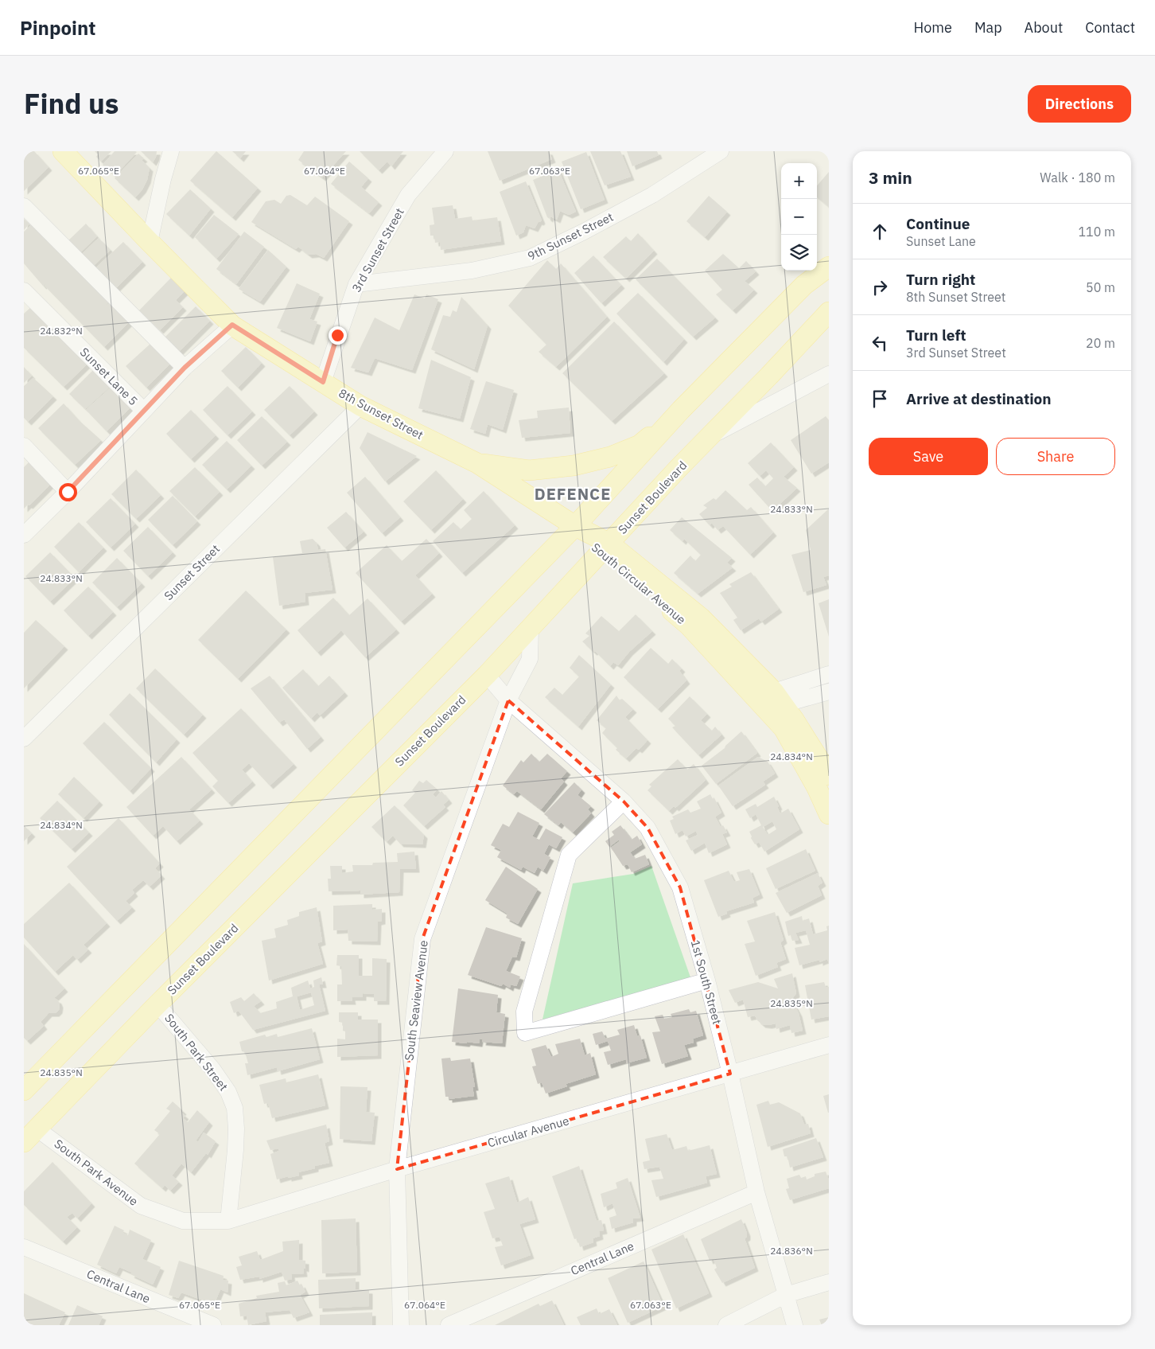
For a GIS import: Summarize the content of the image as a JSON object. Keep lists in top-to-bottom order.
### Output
{
  "streets": {
    "main road": ["8th Sunset Street", "Sunset Boulevard", "South Circular Avenue"],
    "street": [
      "9th Sunset Street",
      "3rd Sunset Street",
      "Sunset Lane 5",
      "Sunset Street",
      "1st South Street",
      "South Seaview Avenue",
      "South Park Street",
      "Circular Avenue",
      "South Park Avenue",
      "Central Lane"
    ]
  },
  "crossings": [
    ["9th Sunset Street", "3rd Sunset Street"],
    ["3rd Sunset Street", "8th Sunset Street"],
    ["8th Sunset Street", "Sunset Street"],
    ["8th Sunset Street", "South Circular Avenue"],
    ["Sunset Boulevard", "South Circular Avenue"],
    ["Sunset Boulevard", "South Seaview Avenue"],
    ["Sunset Boulevard", "South Park Street"],
    ["Sunset Boulevard", "South Park Avenue"],
    ["1st South Street", "South Seaview Avenue"],
    ["1st South Street", "Circular Avenue"],
    ["1st South Street", "Central Lane"],
    ["South Seaview Avenue", "Circular Avenue"],
    ["South Park Street", "Circular Avenue"],
    ["South Park Street", "South Park Avenue"],
    ["Circular Avenue", "South Park Avenue"]
  ],
  "districts": ["DEFENCE"],
  "page": {
    "header": "Pinpoint",
    "nav": [
      "Home",
      "Map",
      "About",
      "Contact"
    ],
    "title": "Find us",
    "buttons": [
      "Directions",
      ["Save", "Share"]
    ],
    "heading": ["3 min", "Walk · 180 m"],
    "map_buttons": ["+", "−"],
    "list": [
      ["Continue", "Sunset Lane", "110 m"],
      ["Turn right", "8th Sunset Street", "50 m"],
      ["Turn left", "3rd Sunset Street", "20 m"],
      "Arrive at destination"
    ]
  },
  "coordinates": [
    "67.065°E",
    "67.064°E",
    "67.063°E",
    "24.832°N",
    "24.833°N",
    "24.834°N",
    "24.835°N",
    "24.836°N"
  ]
}
